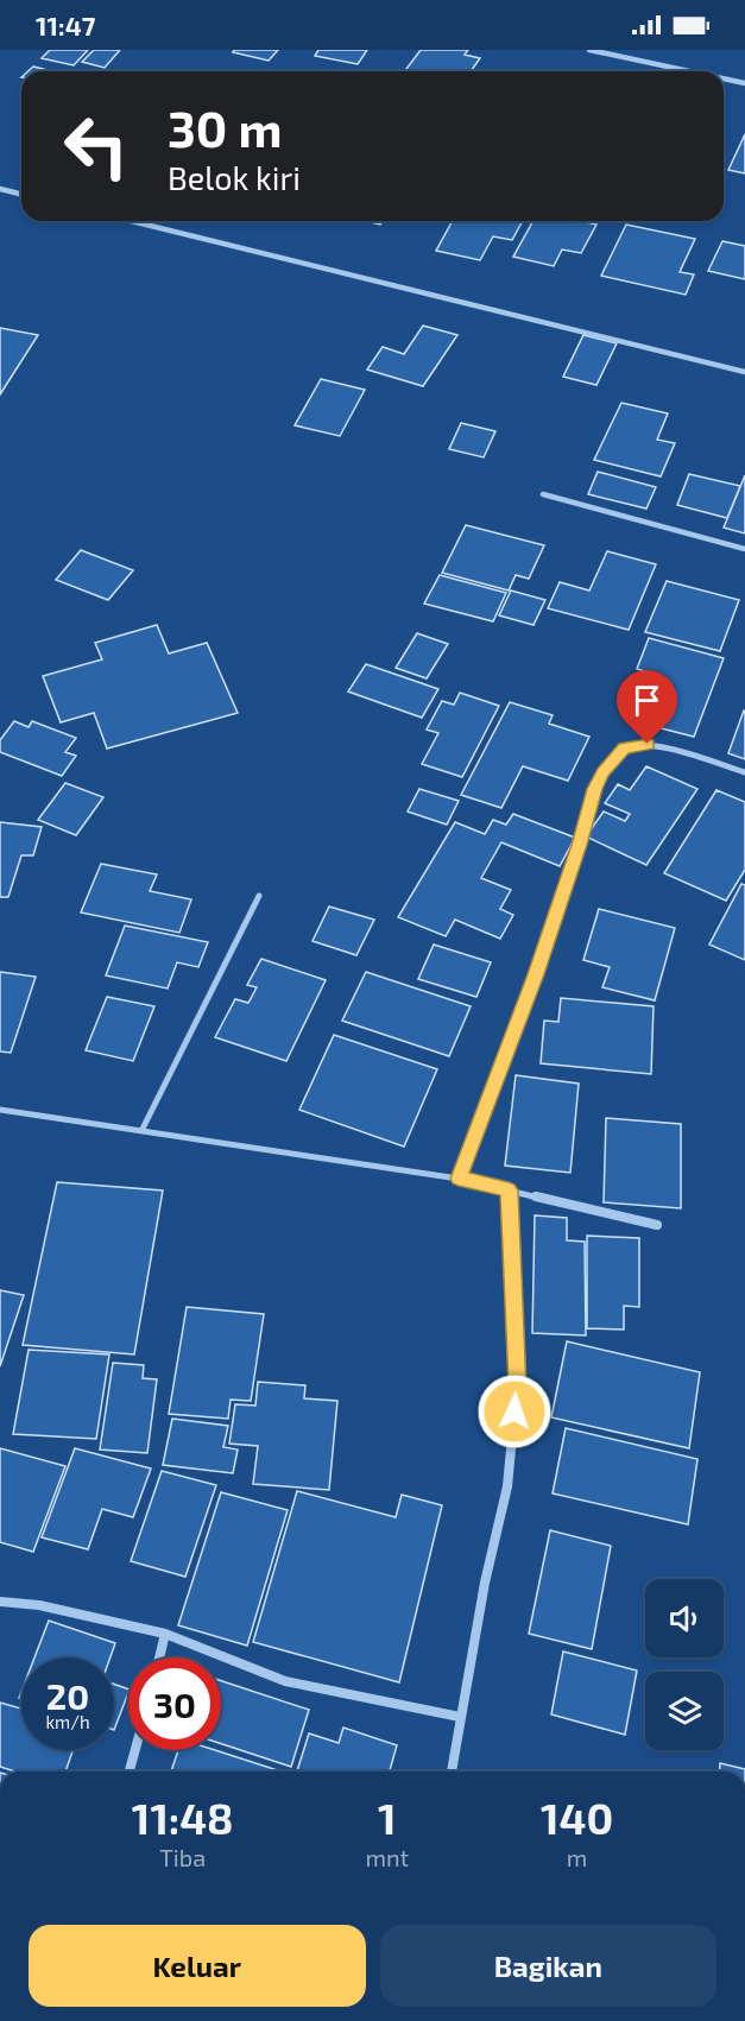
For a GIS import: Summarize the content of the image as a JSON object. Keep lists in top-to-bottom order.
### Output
{
  "page": {
    "status": "11:47",
    "turn": ["30 m", "Belok kiri"],
    "speed": "20 km/h",
    "limit": "30",
    "eta": [
      "11:48",
      "Tiba",
      "1",
      "mnt",
      "140",
      "m"
    ],
    "buttons": ["Keluar", "Bagikan"]
  }
}
